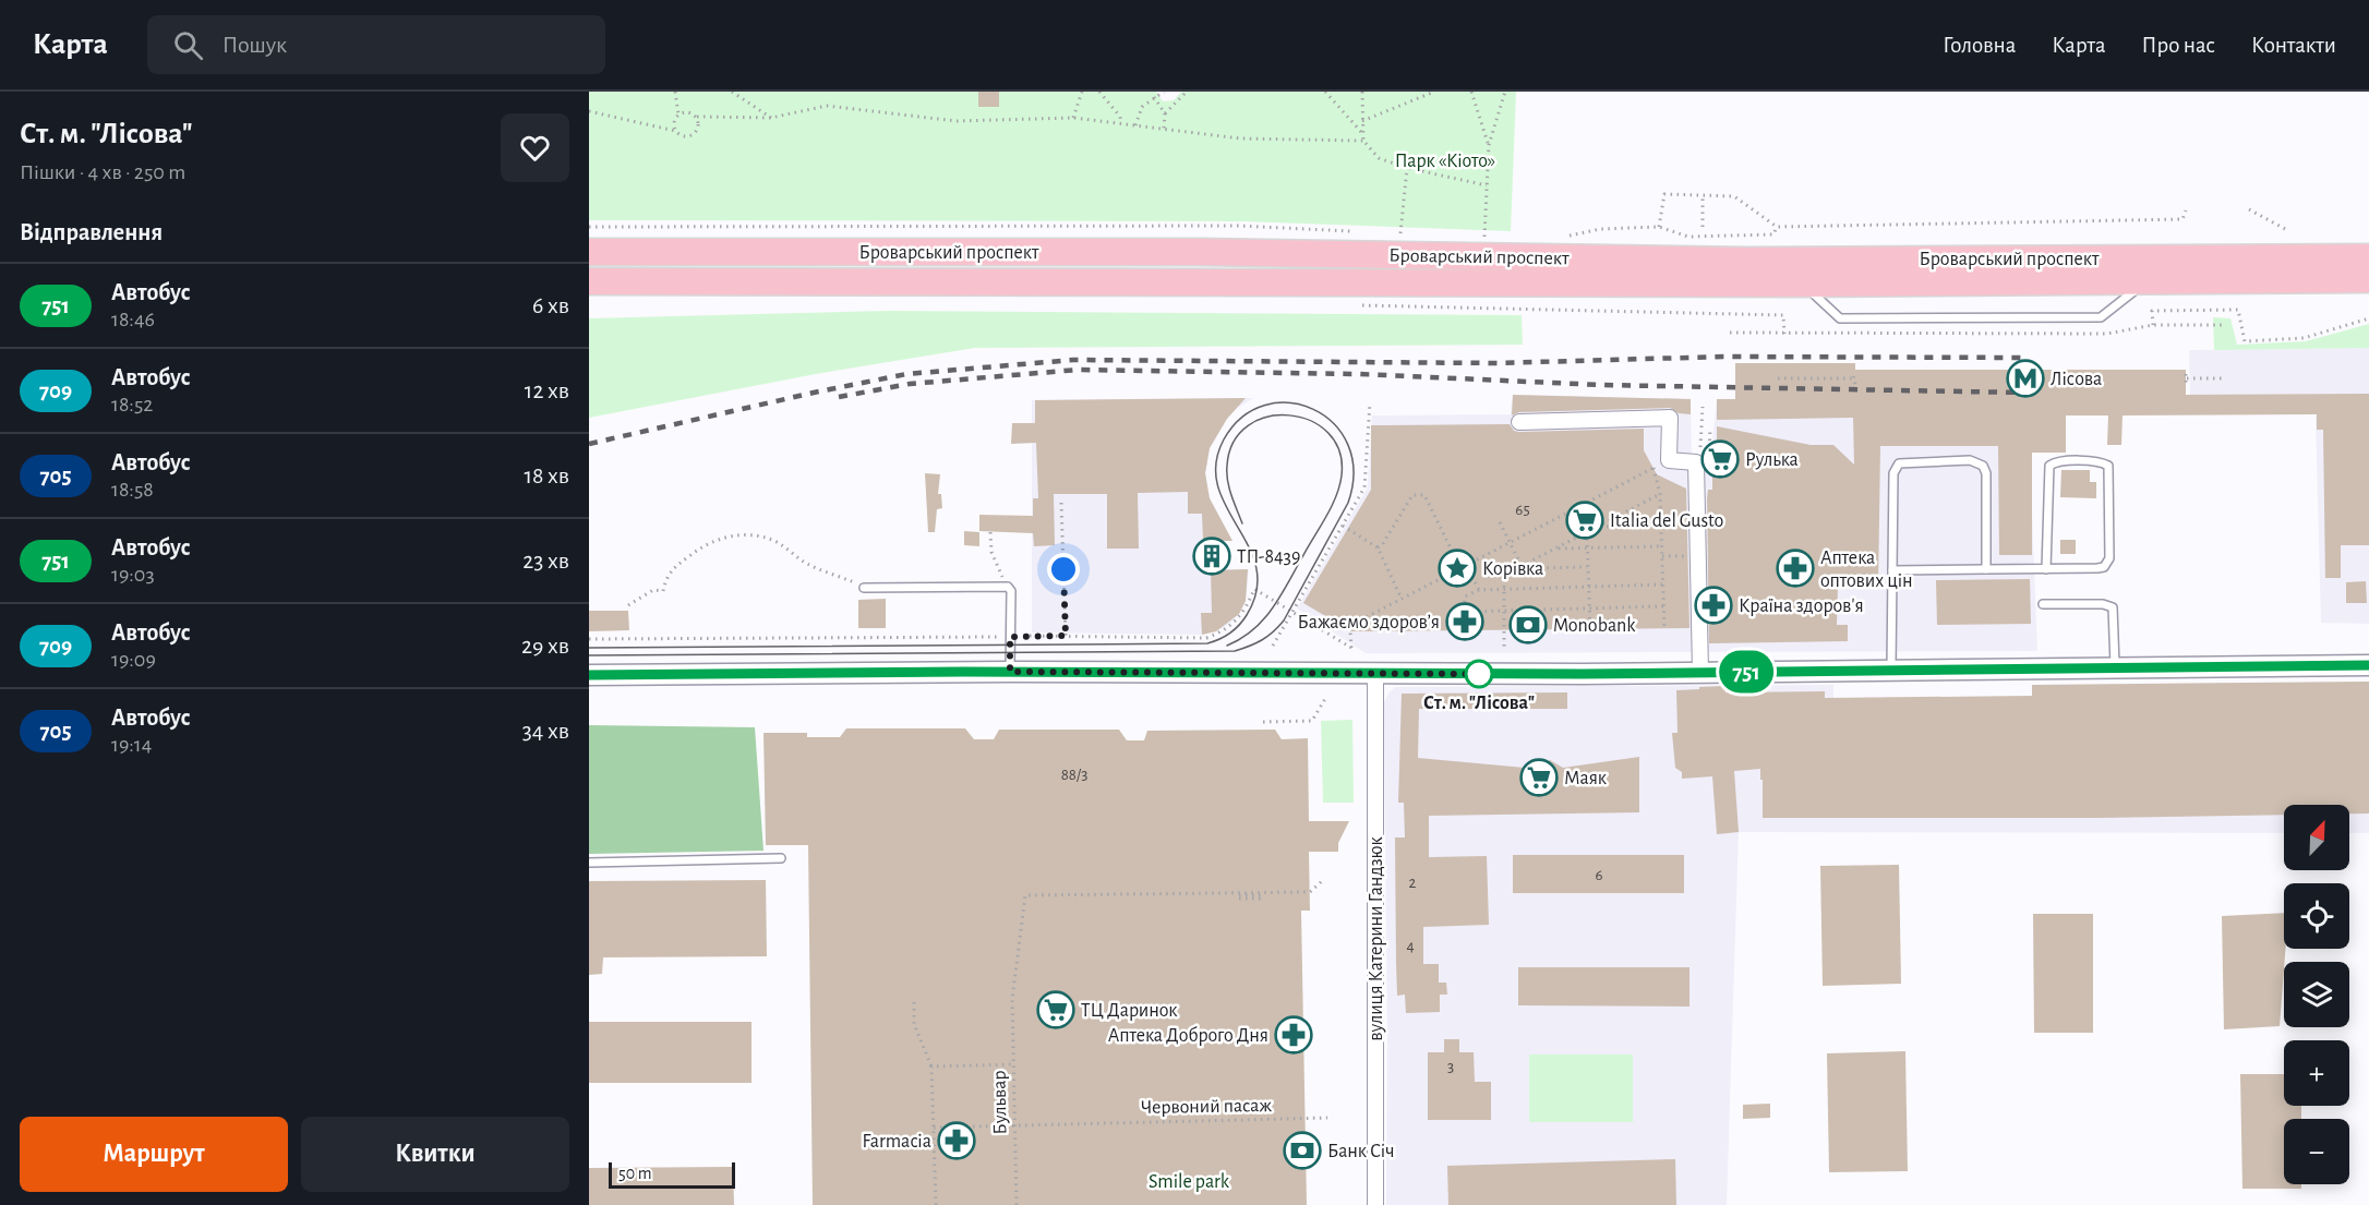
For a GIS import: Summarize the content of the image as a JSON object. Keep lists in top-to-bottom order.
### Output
{
  "streets": {
    "highway": ["Броварський проспект"],
    "street": ["вулиця Катерини Гандзюк"],
    "path": ["Бульвар", "Червоний пасаж"]
  },
  "crossings": [
    ["Бульвар", "Червоний пасаж"]
  ],
  "parks": ["Парк «Кіото»", "Smile park"],
  "places": {
    "metro station": ["Лісова"],
    "supermarket": [
      "Рулька",
      "Italia del Gusto",
      "Маяк",
      "ТЦ Даринок"
    ],
    "building": ["ТП-8439"],
    "place": ["Корівка"],
    "pharmacy": [
      "Аптека оптових цін",
      "Країна здоров'я",
      "Бажаємо здоровʼя",
      "Аптека Доброго Дня",
      "Farmacia"
    ],
    "bank": ["Monobank", "Банк Січ"],
    "other": ["Ст. м. \"Лісова\""]
  },
  "lines": ["bus line 751"],
  "house_numbers": [
    "65",
    "88/3",
    "6",
    "2",
    "4",
    "3"
  ],
  "scale_bar": "50 m",
  "north": "top right",
  "page": {
    "header": "Карта",
    "search": "Пошук",
    "nav": [
      "Головна",
      "Карта",
      "Про нас",
      "Контакти"
    ],
    "heading": [
      ["Ст. м. \"Лісова\"", "Пішки · 4 хв · 250 m"],
      "Відправлення"
    ],
    "on_map": "751",
    "list": [
      {
        "mark": "751",
        "name": "Автобус",
        "note": "18:46",
        "value": "6 хв"
      },
      {
        "mark": "709",
        "name": "Автобус",
        "note": "18:52",
        "value": "12 хв"
      },
      {
        "mark": "705",
        "name": "Автобус",
        "note": "18:58",
        "value": "18 хв"
      },
      {
        "mark": "751",
        "name": "Автобус",
        "note": "19:03",
        "value": "23 хв"
      },
      {
        "mark": "709",
        "name": "Автобус",
        "note": "19:09",
        "value": "29 хв"
      },
      {
        "mark": "705",
        "name": "Автобус",
        "note": "19:14",
        "value": "34 хв"
      }
    ],
    "map_buttons": ["+", "−"],
    "buttons": ["Маршрут", "Квитки"],
    "scale": "50 m"
  }
}
